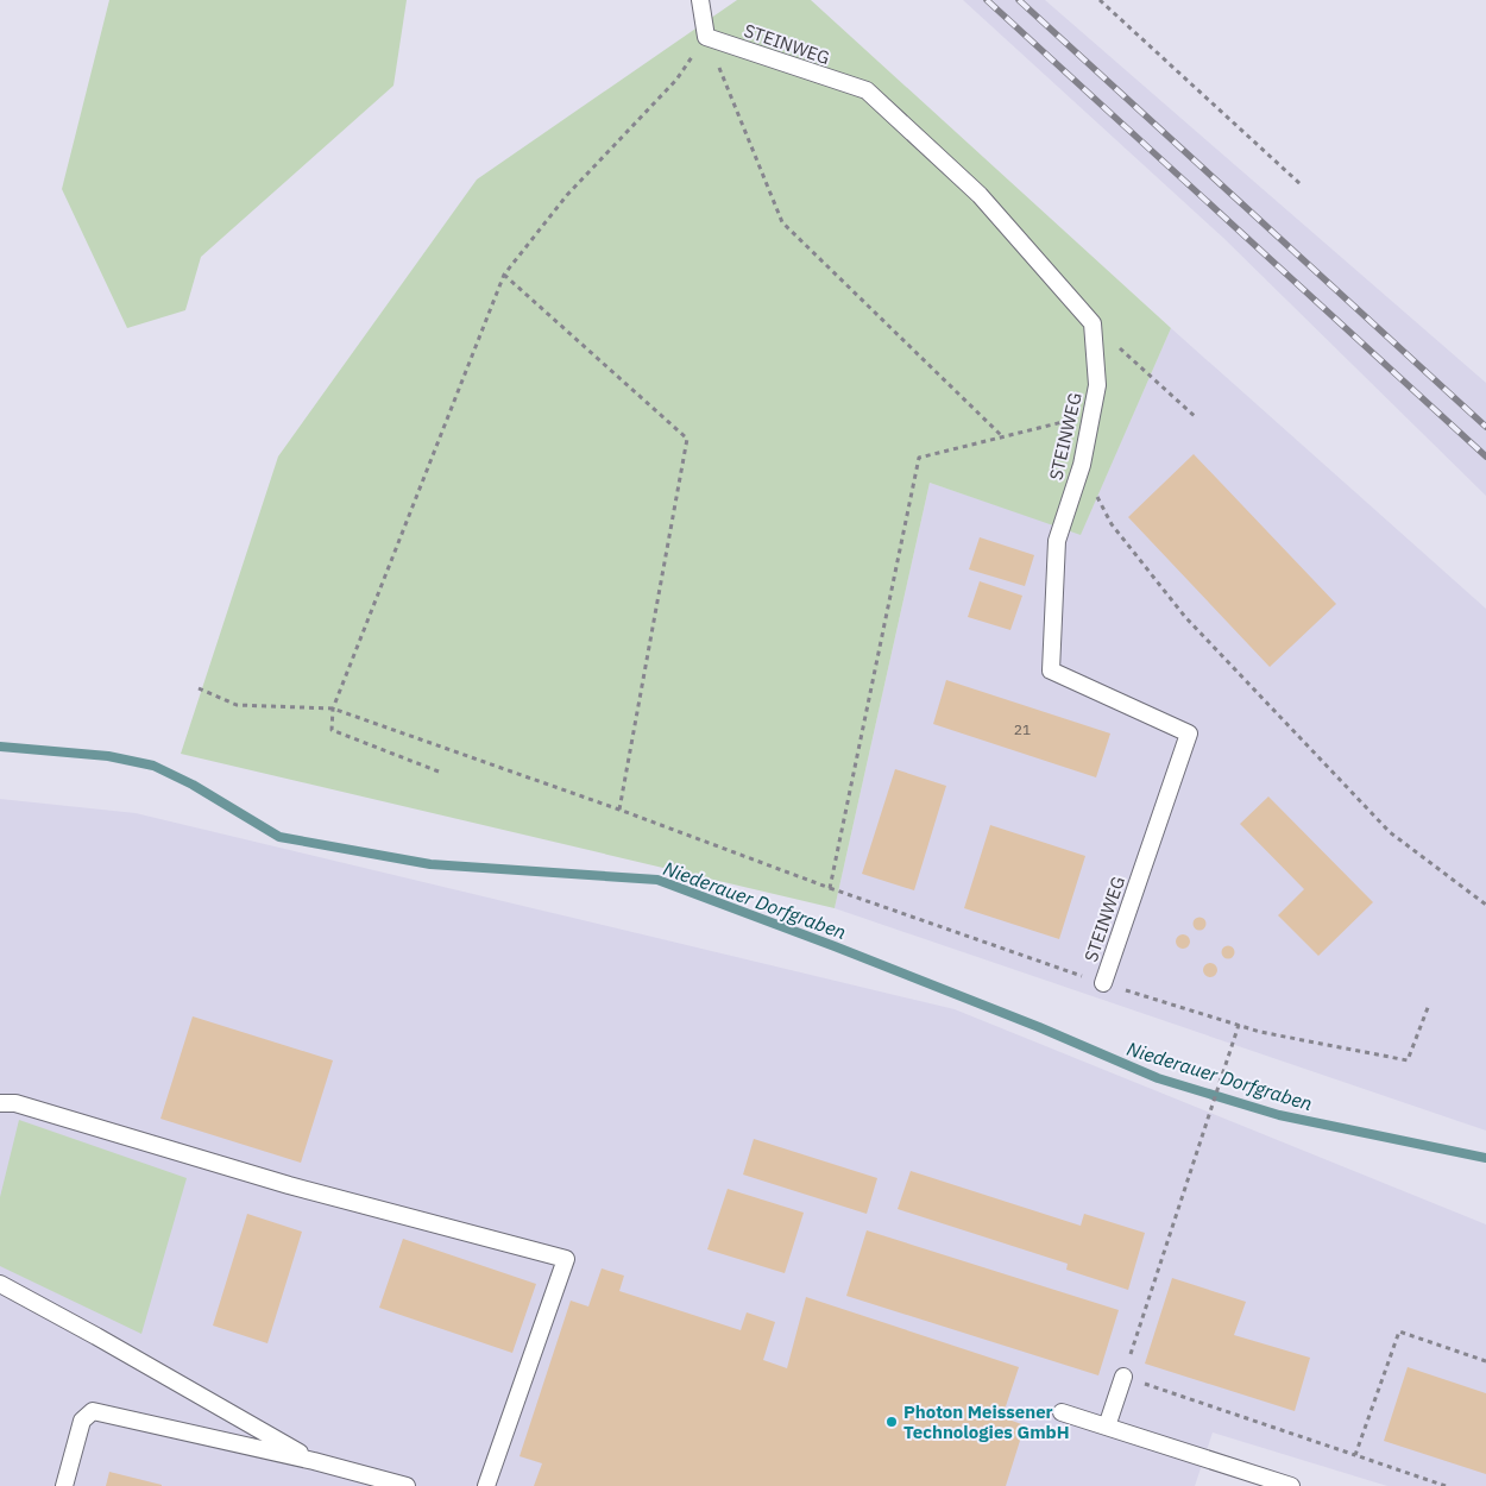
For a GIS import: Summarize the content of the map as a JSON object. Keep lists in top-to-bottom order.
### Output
{
  "streets": {
    "lane": ["STEINWEG"]
  },
  "water": ["Niederauer Dorfgraben"],
  "places": ["Photon Meissener Technologies GmbH"],
  "house_numbers": ["21"]
}
